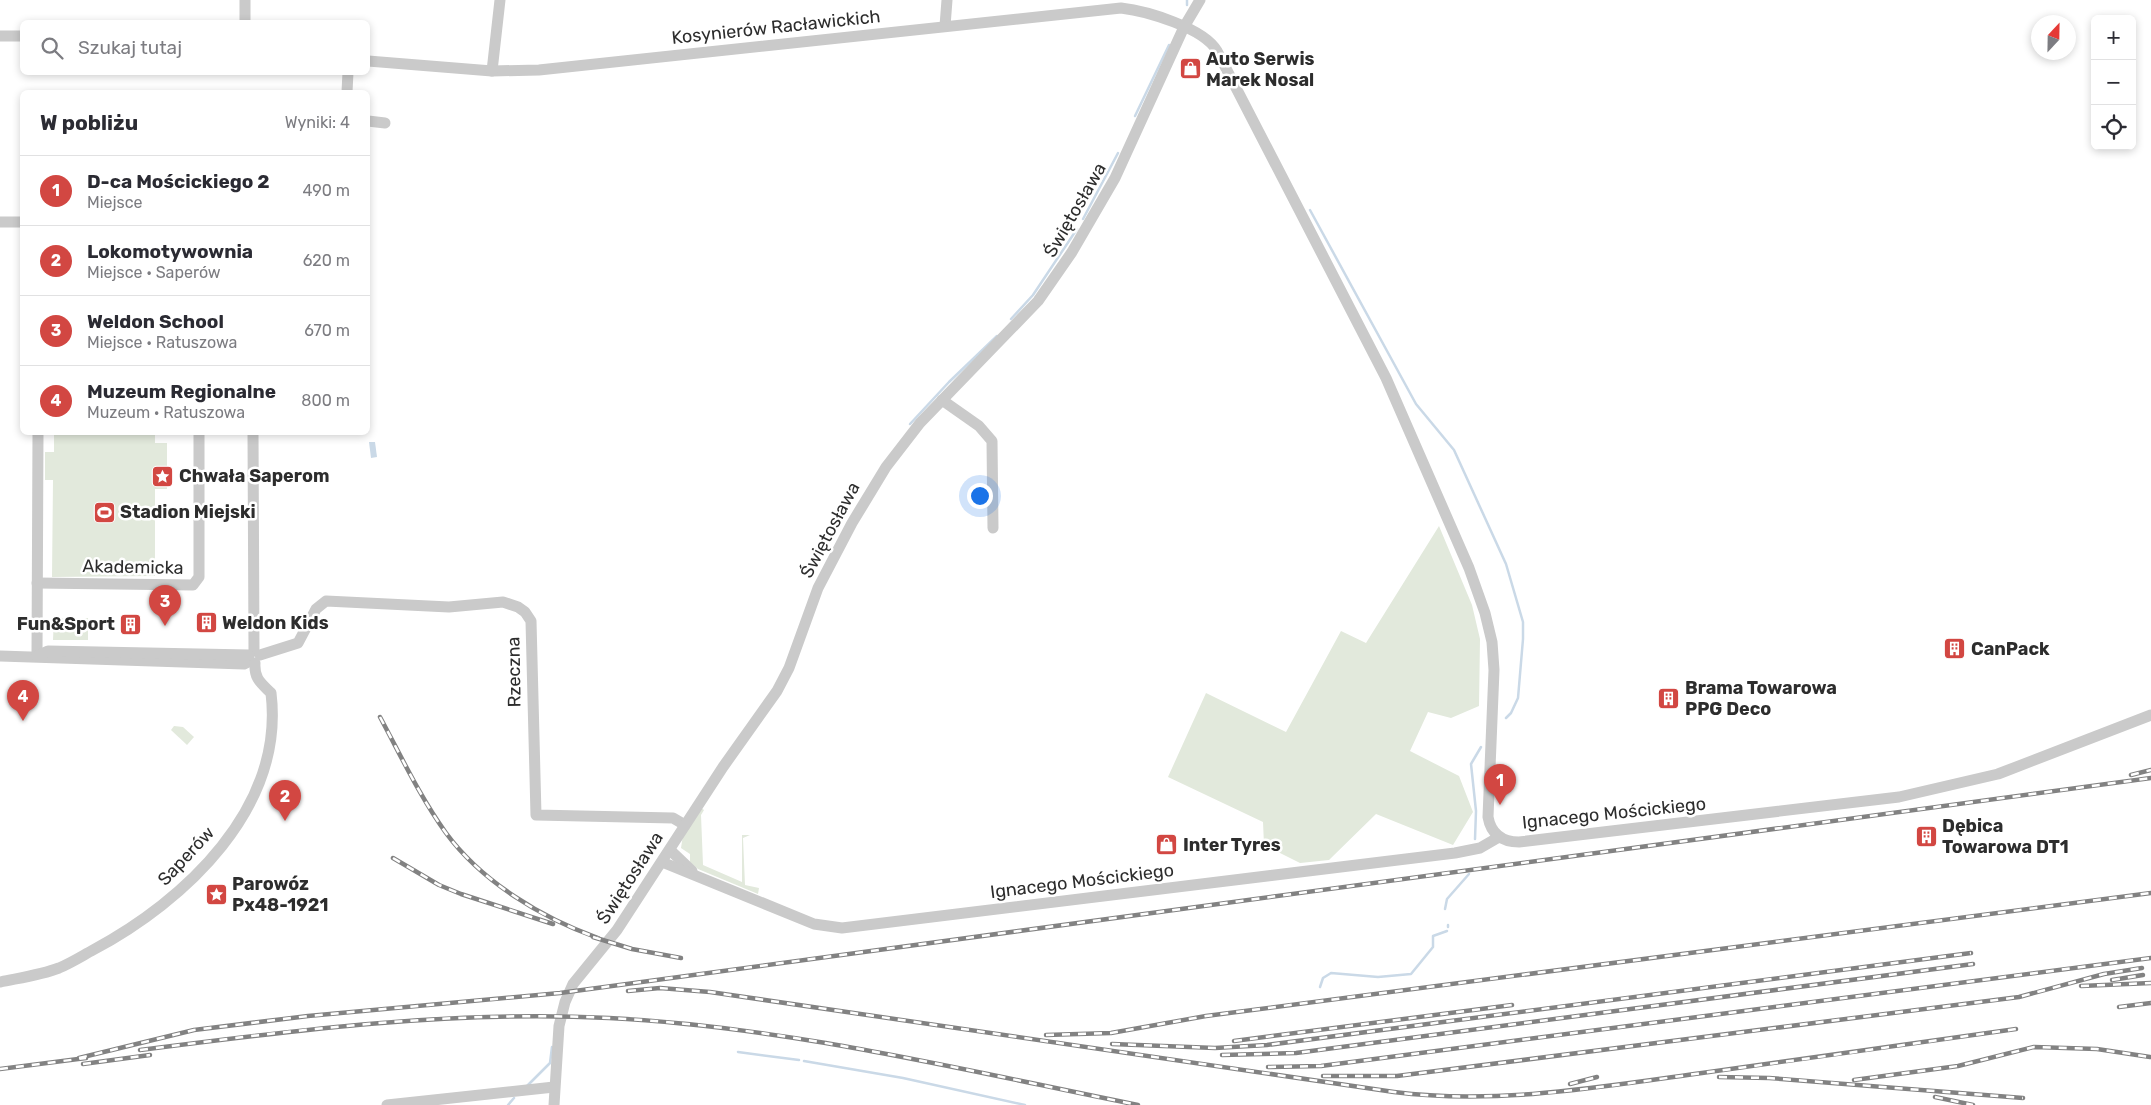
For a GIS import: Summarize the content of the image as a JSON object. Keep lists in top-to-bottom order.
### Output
{
  "streets": {
    "street": [
      "Kosynierów Racławickich",
      "Świętosława",
      "Akademicka",
      "Rzeczna",
      "Ignacego Mościckiego",
      "Saperów"
    ]
  },
  "crossings": [
    ["Kosynierów Racławickich", "Świętosława"],
    ["Kosynierów Racławickich", "Ignacego Mościckiego"],
    ["Świętosława", "Rzeczna"],
    ["Świętosława", "Ignacego Mościckiego"],
    ["Rzeczna", "Saperów"]
  ],
  "places": {
    "shop": ["Auto Serwis Marek Nosal", "Inter Tyres"],
    "place": ["Chwała Saperom", "Parowóz Px48-1921"],
    "sports": ["Stadion Miejski"],
    "building": [
      "Weldon Kids",
      "Fun&Sport",
      "CanPack",
      "Brama Towarowa PPG Deco",
      "Dębica Towarowa DT1"
    ]
  },
  "north": "top",
  "page": {
    "map_buttons": ["+", "−"],
    "search": "Szukaj tutaj",
    "heading": ["W pobliżu", "Wyniki: 4"],
    "list": [
      {
        "mark": "1",
        "name": "D-ca Mościckiego 2",
        "note": "Miejsce",
        "value": "490 m"
      },
      {
        "mark": "2",
        "name": "Lokomotywownia",
        "note": "Miejsce · Saperów",
        "value": "620 m"
      },
      {
        "mark": "3",
        "name": "Weldon School",
        "note": "Miejsce · Ratuszowa",
        "value": "670 m"
      },
      {
        "mark": "4",
        "name": "Muzeum Regionalne",
        "note": "Muzeum · Ratuszowa",
        "value": "800 m"
      }
    ],
    "pins": [
      "3",
      "4",
      "1",
      "2"
    ]
  }
}
